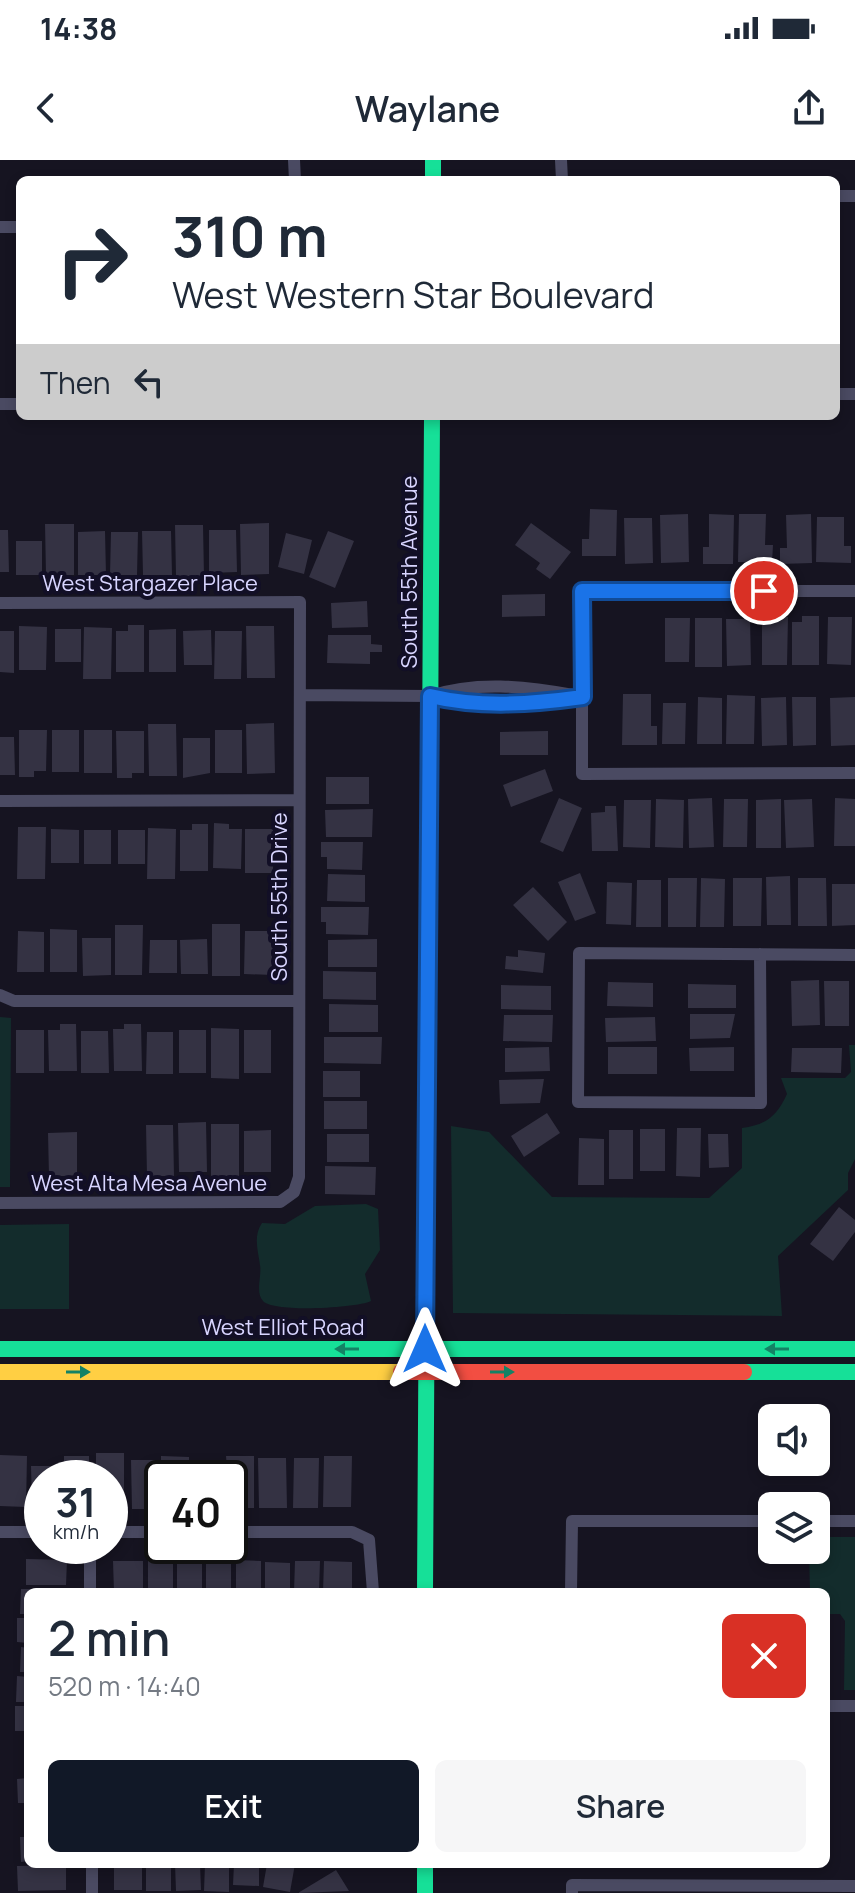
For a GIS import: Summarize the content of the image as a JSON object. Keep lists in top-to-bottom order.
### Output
{
  "streets": {
    "main road": ["South 55th Avenue", "West Elliot Road"],
    "street": ["West Stargazer Place", "South 55th Drive", "West Alta Mesa Avenue"]
  },
  "crossings": [
    ["South 55th Avenue", "West Elliot Road"],
    ["West Stargazer Place", "South 55th Drive"],
    ["South 55th Drive", "West Alta Mesa Avenue"]
  ],
  "page": {
    "status": "14:38",
    "header": "Waylane",
    "turn": ["310 m", "West Western Star Boulevard"],
    "then": "Then",
    "speed": "31 km/h",
    "limit": "40",
    "heading": ["2 min", "520 m · 14:40"],
    "buttons": ["Exit", "Share"]
  }
}
